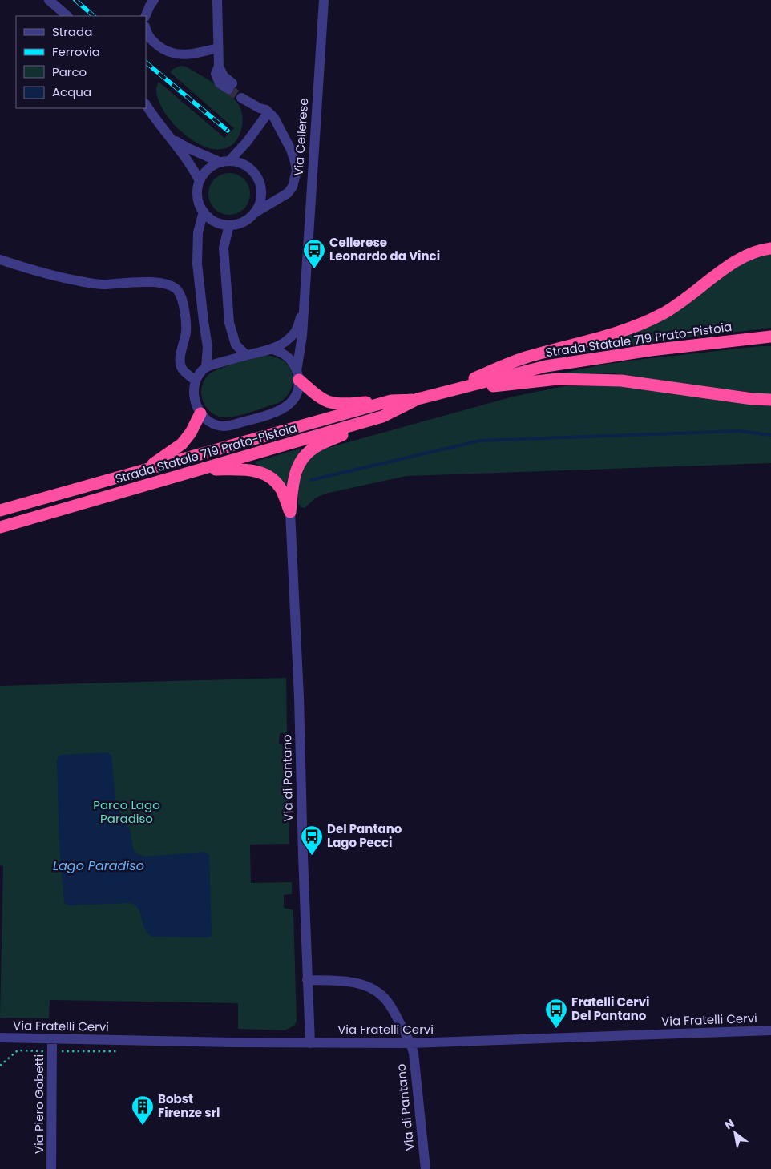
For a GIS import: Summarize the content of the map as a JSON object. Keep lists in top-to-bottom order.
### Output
{
  "streets": {
    "highway": ["Strada Statale 719 Prato-Pistoia"],
    "street": [
      "Via Cellerese",
      "Via di Pantano",
      "Via Fratelli Cervi",
      "Via Piero Gobetti"
    ]
  },
  "crossings": [
    ["Via di Pantano", "Via Fratelli Cervi"],
    ["Via Fratelli Cervi", "Via Piero Gobetti"]
  ],
  "water": ["Lago Paradiso"],
  "parks": ["Parco Lago Paradiso"],
  "places": {
    "bus stop": ["Cellerese Leonardo da Vinci", "Del Pantano Lago Pecci", "Fratelli Cervi Del Pantano"],
    "building": ["Bobst Firenze srl"]
  },
  "legend": [
    "Strada",
    "Ferrovia",
    "Parco",
    "Acqua"
  ],
  "north": "top left"
}
